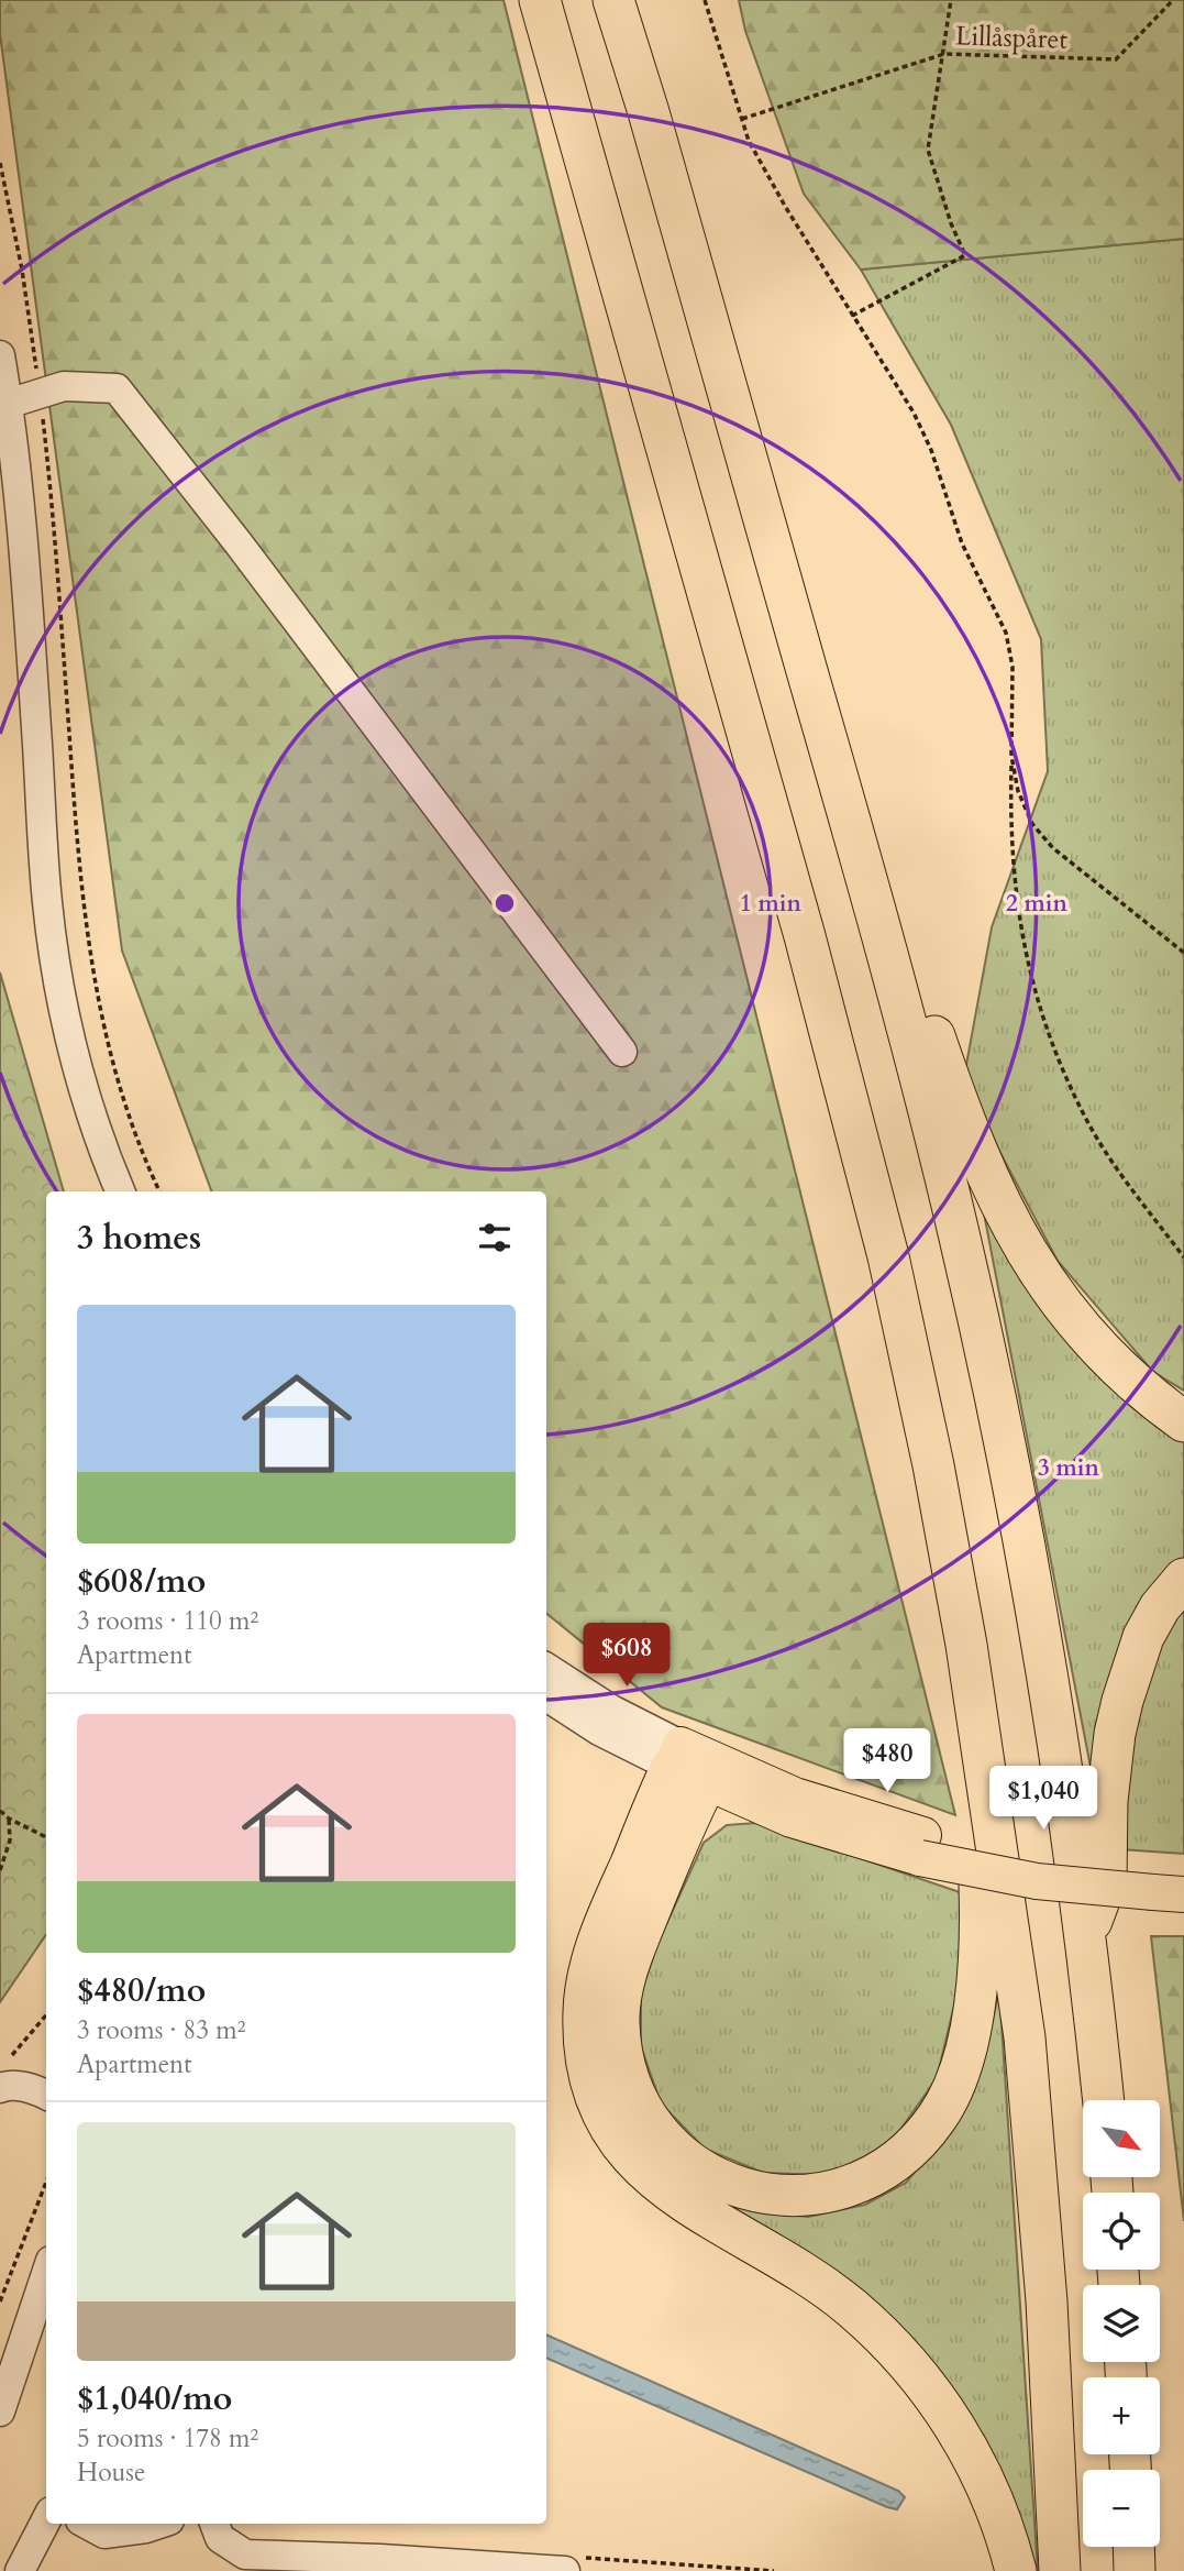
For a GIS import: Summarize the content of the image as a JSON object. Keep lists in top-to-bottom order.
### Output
{
  "streets": {
    "path": ["Lillåspåret"]
  },
  "north": "bottom right",
  "page": {
    "heading": "3 homes",
    "list": [
      {
        "name": "$608/mo",
        "note": "3 rooms · 110 m² · Apartment"
      },
      {
        "name": "$480/mo",
        "note": "3 rooms · 83 m² · Apartment"
      },
      {
        "name": "$1,040/mo",
        "note": "5 rooms · 178 m² · House"
      }
    ],
    "price": ["$608", "$480", "$1,040"],
    "map_buttons": ["+", "−"]
  },
  "rings": ["1 min", "2 min", "3 min"]
}
